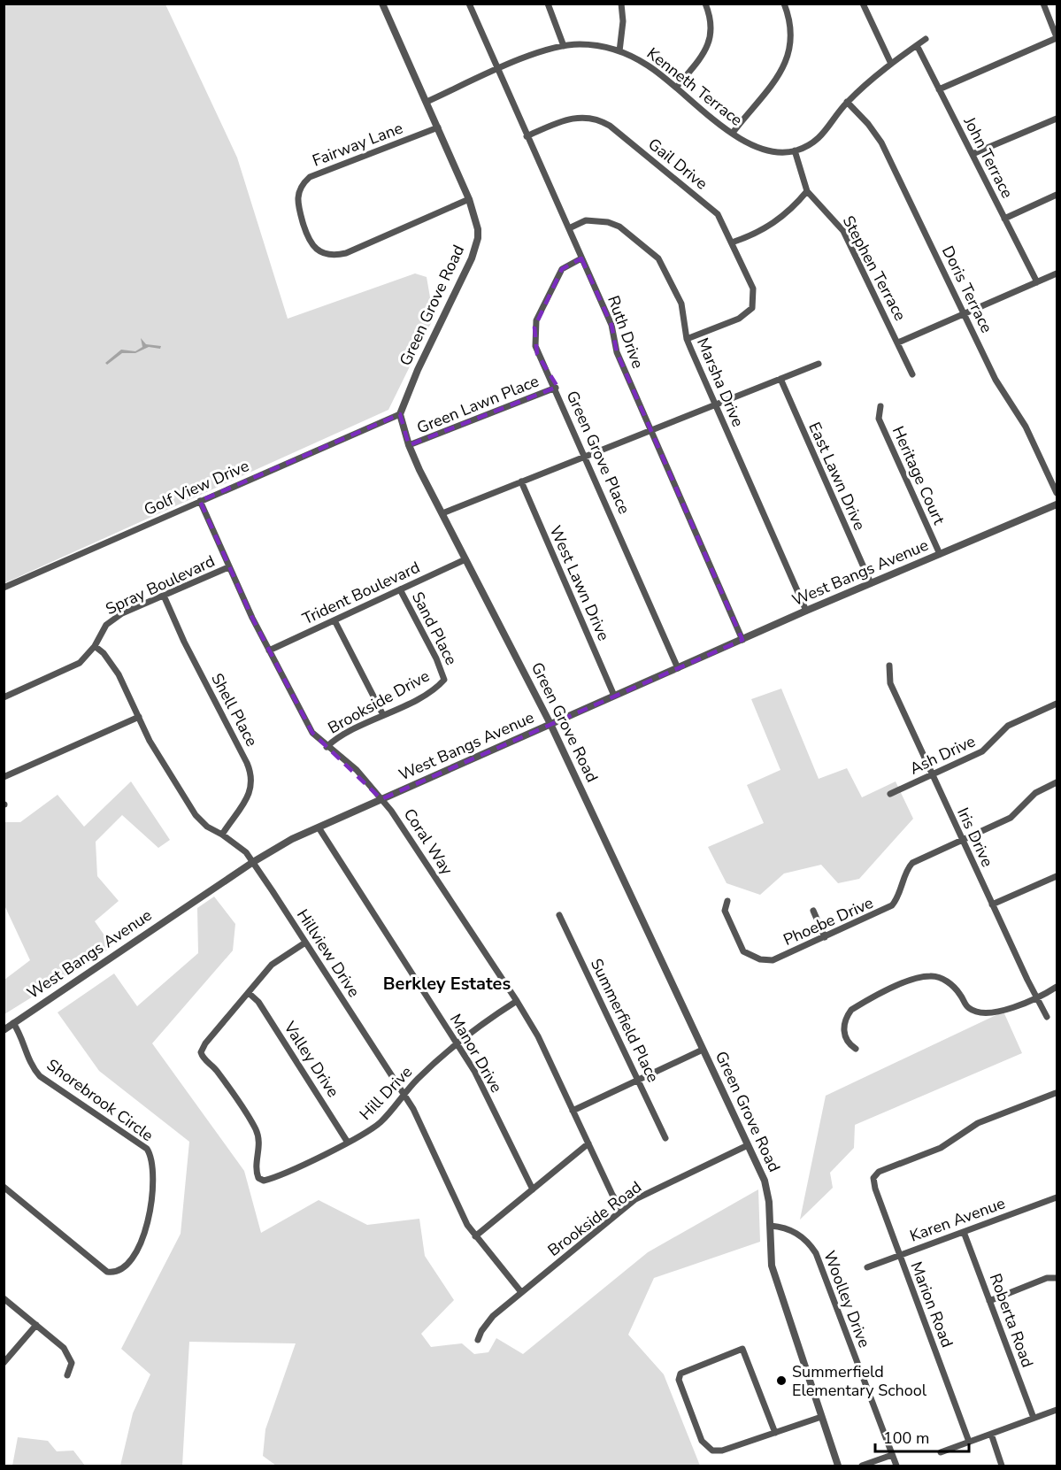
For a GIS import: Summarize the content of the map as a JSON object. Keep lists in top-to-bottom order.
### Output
{
  "streets": {
    "street": [
      "Kenneth Terrace",
      "Fairway Lane",
      "John Terrace",
      "Gail Drive",
      "Stephen Terrace",
      "Doris Terrace",
      "Green Grove Road",
      "Ruth Drive",
      "Marsha Drive",
      "Green Lawn Place",
      "Green Grove Place",
      "Heritage Court",
      "East Lawn Drive",
      "Golf View Drive",
      "West Bangs Avenue",
      "West Lawn Drive",
      "Spray Boulevard",
      "Trident Boulevard",
      "Sand Place",
      "Brookside Drive",
      "Shell Place",
      "Ash Drive",
      "Iris Drive",
      "Coral Way",
      "Phoebe Drive",
      "Hillview Drive",
      "Summerfield Place",
      "Manor Drive",
      "Valley Drive",
      "Hill Drive",
      "Shorebrook Circle",
      "Brookside Road",
      "Karen Avenue",
      "Woolley Drive",
      "Marion Road",
      "Roberta Road"
    ]
  },
  "crossings": [
    ["Kenneth Terrace", "Stephen Terrace"],
    ["Kenneth Terrace", "Green Grove Road"],
    ["Kenneth Terrace", "Ruth Drive"],
    ["Fairway Lane", "Green Grove Road"],
    ["Gail Drive", "Ruth Drive"],
    ["Gail Drive", "Marsha Drive"],
    ["Green Grove Road", "Green Lawn Place"],
    ["Green Grove Road", "Golf View Drive"],
    ["Green Grove Road", "West Bangs Avenue"],
    ["Green Grove Road", "Trident Boulevard"],
    ["Green Grove Road", "Brookside Road"],
    ["Green Grove Road", "Woolley Drive"],
    ["Ruth Drive", "Marsha Drive"],
    ["Ruth Drive", "Green Grove Place"],
    ["Ruth Drive", "West Bangs Avenue"],
    ["Marsha Drive", "West Bangs Avenue"],
    ["Green Lawn Place", "Green Grove Place"],
    ["Green Grove Place", "West Bangs Avenue"],
    ["Heritage Court", "West Bangs Avenue"],
    ["East Lawn Drive", "West Bangs Avenue"],
    ["Golf View Drive", "Coral Way"],
    ["West Bangs Avenue", "West Lawn Drive"],
    ["West Bangs Avenue", "Coral Way"],
    ["West Bangs Avenue", "Hillview Drive"],
    ["West Bangs Avenue", "Manor Drive"],
    ["West Bangs Avenue", "Shorebrook Circle"],
    ["Spray Boulevard", "Shell Place"],
    ["Spray Boulevard", "Coral Way"],
    ["Spray Boulevard", "Hillview Drive"],
    ["Trident Boulevard", "Sand Place"],
    ["Trident Boulevard", "Coral Way"],
    ["Sand Place", "Brookside Drive"],
    ["Brookside Drive", "Coral Way"],
    ["Shell Place", "Hillview Drive"],
    ["Ash Drive", "Iris Drive"],
    ["Iris Drive", "Phoebe Drive"],
    ["Coral Way", "Hill Drive"],
    ["Coral Way", "Brookside Road"],
    ["Hillview Drive", "Hill Drive"],
    ["Hillview Drive", "Brookside Road"],
    ["Manor Drive", "Hill Drive"],
    ["Valley Drive", "Hill Drive"],
    ["Karen Avenue", "Marion Road"],
    ["Karen Avenue", "Roberta Road"]
  ],
  "districts": ["Berkley Estates"],
  "places": ["Summerfield Elementary School"],
  "scale_bar": "100 m"
}
